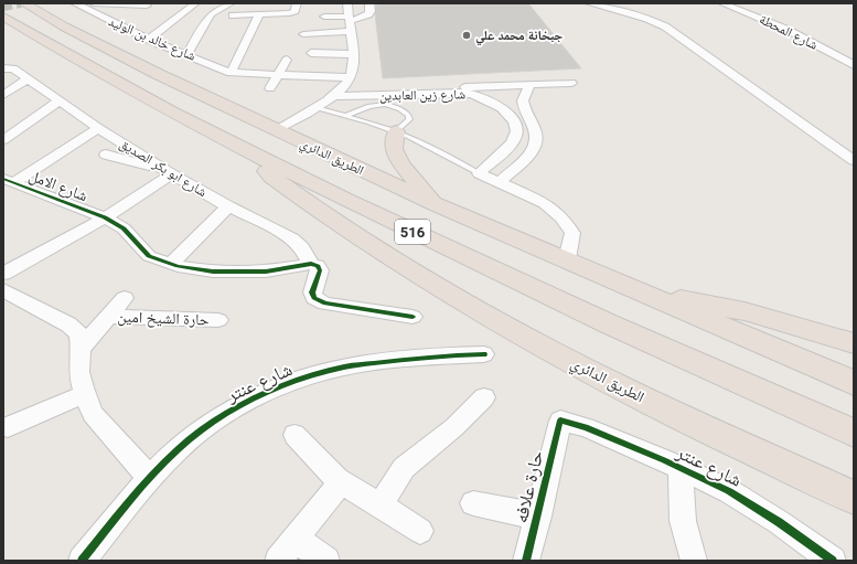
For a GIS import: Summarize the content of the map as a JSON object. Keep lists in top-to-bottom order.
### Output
{
  "streets": {
    "highway": ["الطريق الدائري", "516"],
    "street": [
      "شارع المحطة",
      "شارع خالد بن الوليد",
      "شارع زين العابدين",
      "شارع ابو بكر الصديق",
      "شارع الامل",
      "حارة الشيخ امين",
      "شارع عنتر",
      "حارة علافه"
    ]
  },
  "crossings": [
    ["شارع خالد بن الوليد", "شارع زين العابدين"],
    ["شارع ابو بكر الصديق", "شارع الامل"],
    ["شارع عنتر", "حارة علافه"]
  ],
  "places": ["جبخانة محمد علي"]
}
